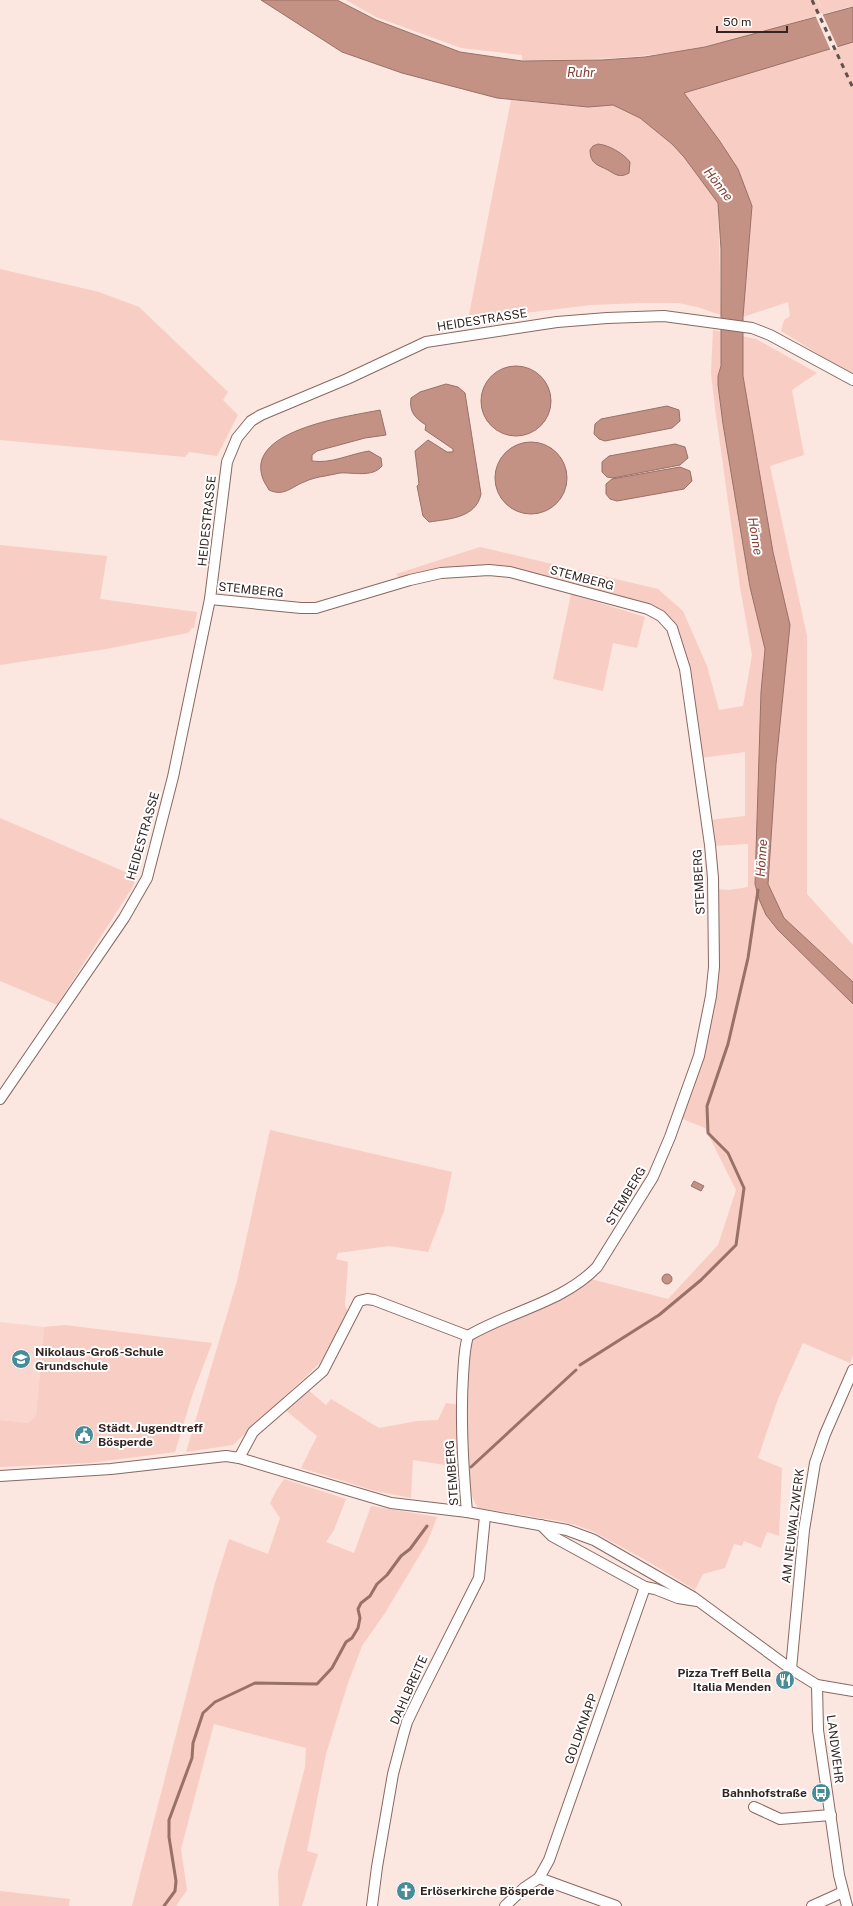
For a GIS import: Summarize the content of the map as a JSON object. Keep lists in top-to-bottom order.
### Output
{
  "streets": {
    "street": [
      "HEIDESTRASSE",
      "STEMBERG",
      "AM NEUWALZWERK",
      "DAHLBREITE",
      "GOLDKNAPP",
      "LANDWEHR"
    ]
  },
  "crossings": [
    ["HEIDESTRASSE", "STEMBERG"]
  ],
  "water": ["Ruhr", "Hönne"],
  "places": {
    "school or university": ["Nikolaus-Groß-Schule Grundschule"],
    "public building": ["Städt. Jugendtreff Bösperde"],
    "restaurant": ["Pizza Treff Bella Italia Menden"],
    "bus stop": ["Bahnhofstraße"],
    "church": ["Erlöserkirche Bösperde"]
  },
  "scale_bar": "50 m"
}
